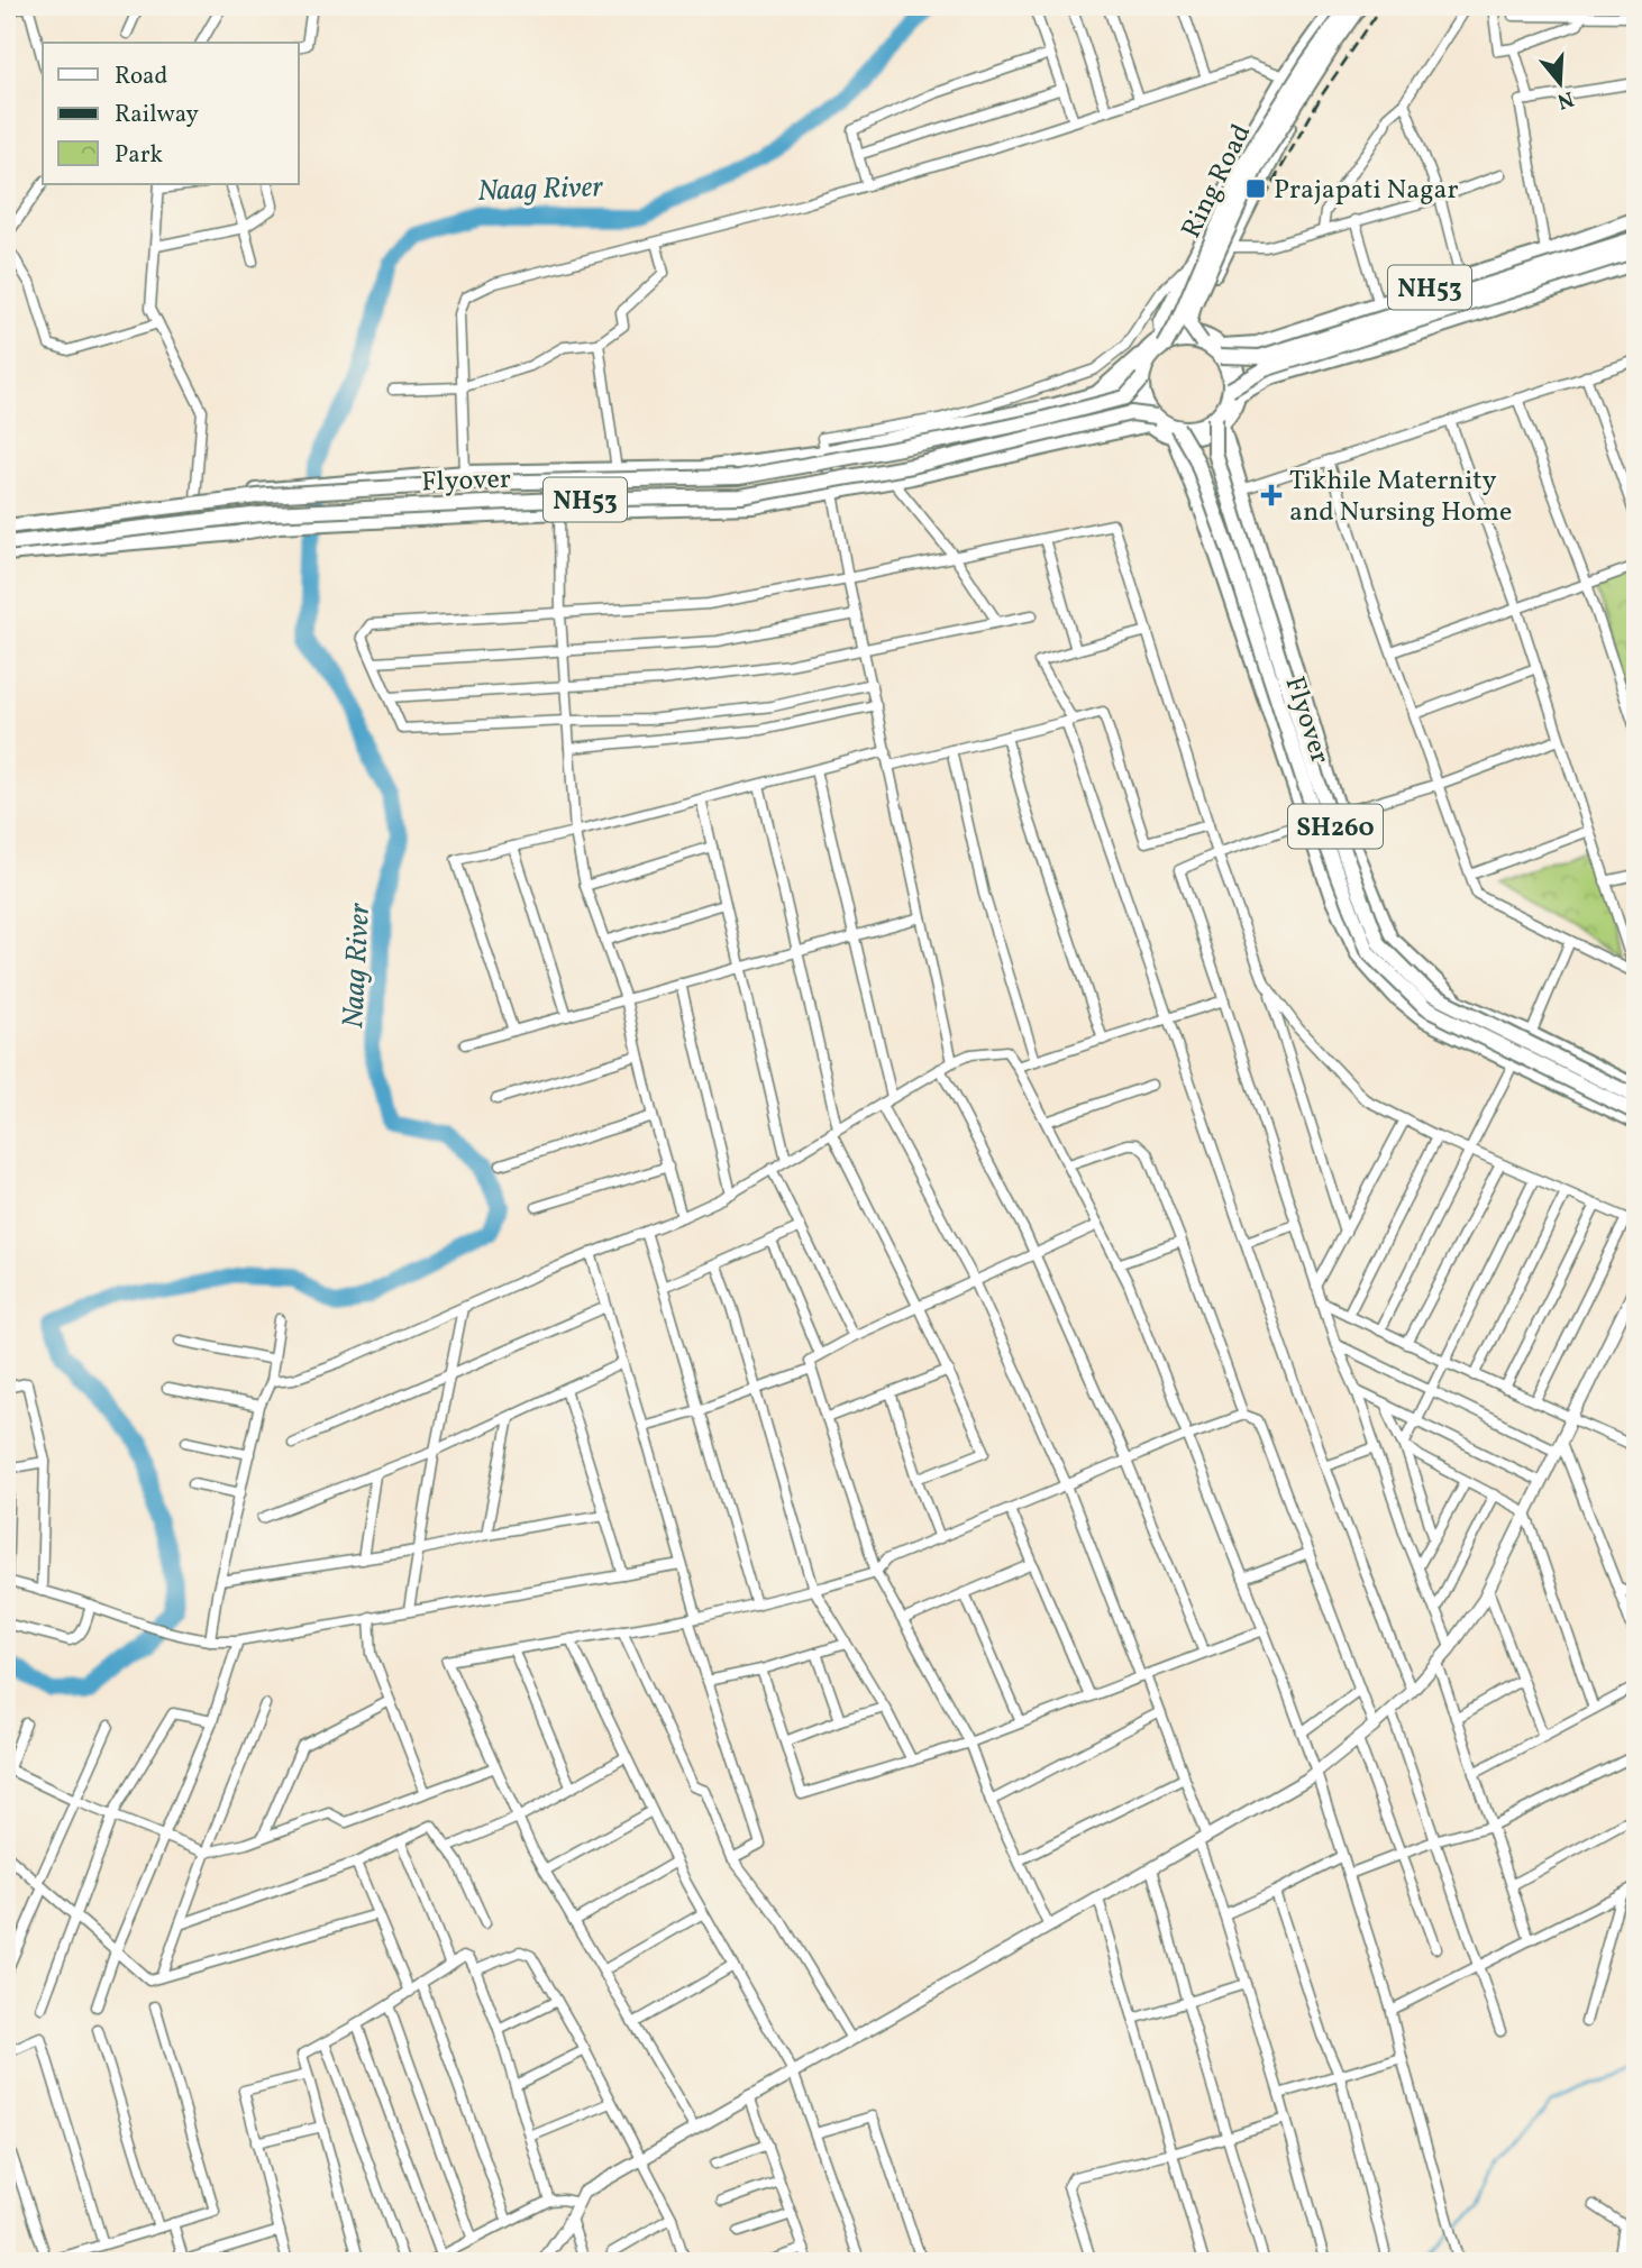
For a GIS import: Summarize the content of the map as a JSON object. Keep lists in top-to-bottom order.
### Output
{
  "streets": {
    "main road": [
      "Ring Road",
      "NH53",
      "Flyover",
      "SH260"
    ]
  },
  "crossings": [
    ["Ring Road", "NH53"],
    ["Ring Road", "Flyover"],
    ["Ring Road", "SH260"],
    ["NH53", "Flyover"],
    ["NH53", "SH260"],
    ["Flyover", "SH260"]
  ],
  "water": ["Naag River"],
  "places": {
    "transit": ["Prajapati Nagar"],
    "health": ["Tikhile Maternity and Nursing Home"]
  },
  "legend": ["Road", "Railway", "Park"],
  "north": "bottom"
}
